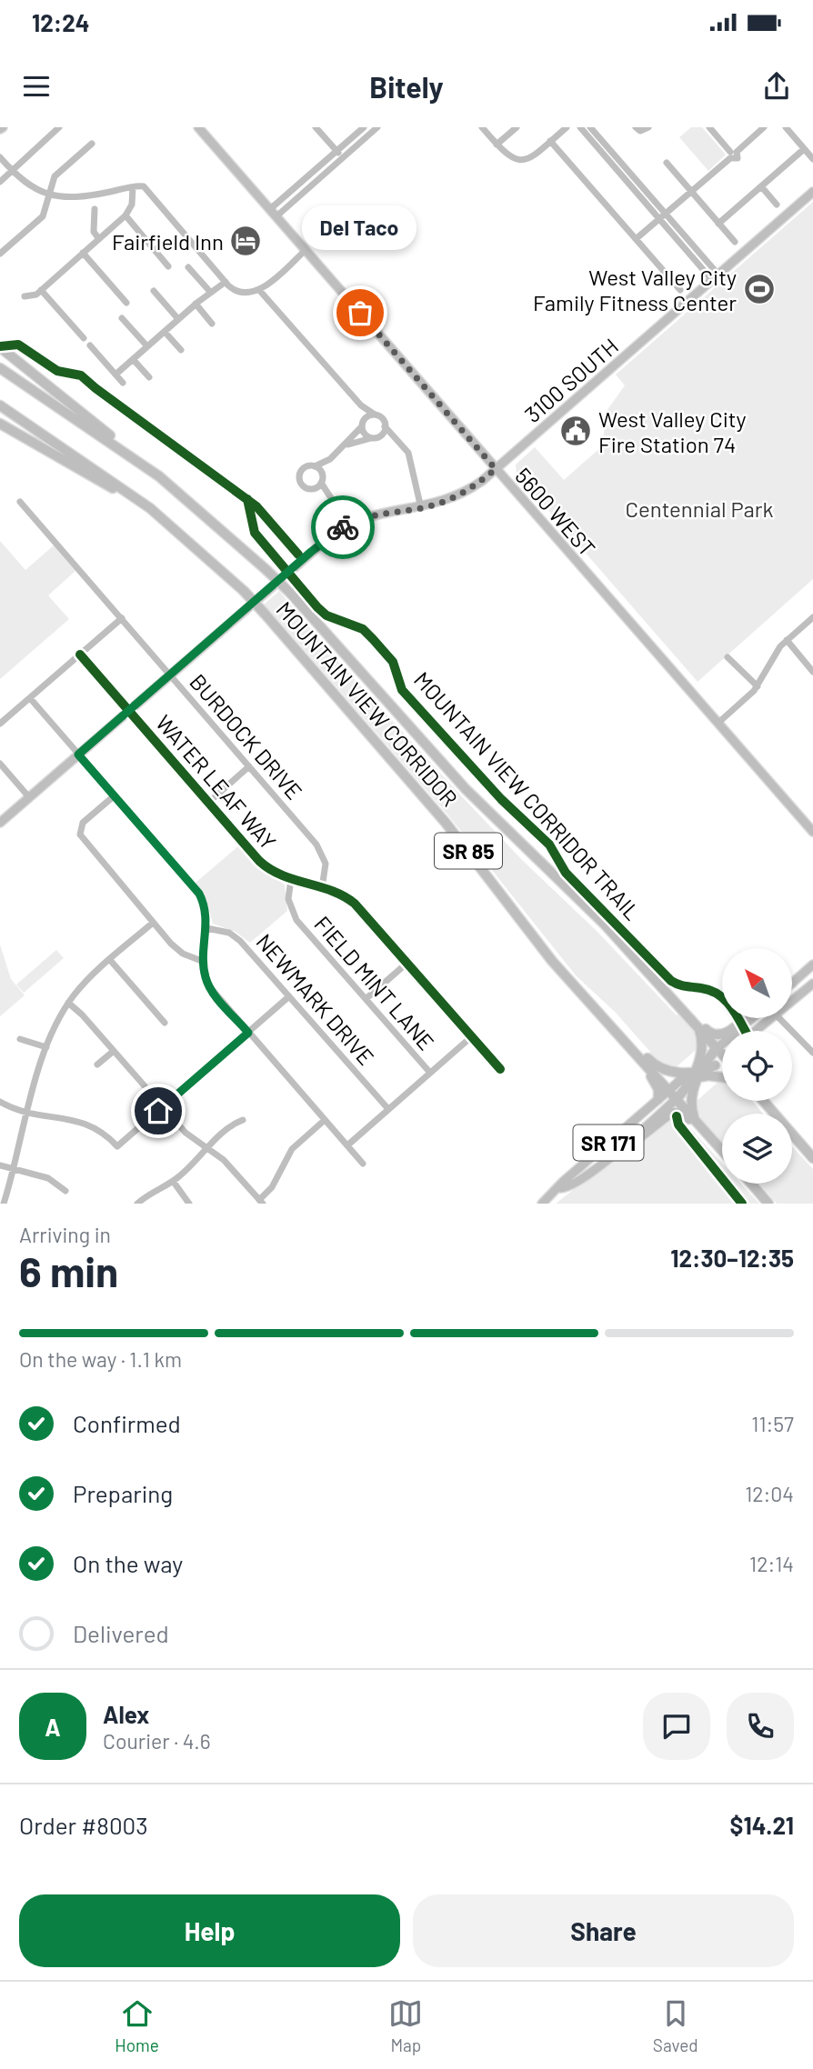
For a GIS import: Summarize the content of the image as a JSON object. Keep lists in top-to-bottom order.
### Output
{
  "streets": {
    "highway": ["MOUNTAIN VIEW CORRIDOR", "SR 85"],
    "main road": ["3100 SOUTH", "5600 WEST", "SR 171"],
    "street": [
      "BURDOCK DRIVE",
      "WATER LEAF WAY",
      "FIELD MINT LANE",
      "NEWMARK DRIVE"
    ],
    "cycle path": ["MOUNTAIN VIEW CORRIDOR TRAIL"]
  },
  "crossings": [
    ["3100 SOUTH", "5600 WEST"],
    ["3100 SOUTH", "BURDOCK DRIVE"],
    ["3100 SOUTH", "WATER LEAF WAY"],
    ["MOUNTAIN VIEW CORRIDOR", "SR 171"],
    ["BURDOCK DRIVE", "WATER LEAF WAY"],
    ["WATER LEAF WAY", "FIELD MINT LANE"]
  ],
  "parks": ["Centennial Park"],
  "places": {
    "hotel": ["Fairfield Inn"],
    "sports": ["West Valley City Family Fitness Center"],
    "other": ["Del Taco"],
    "public building": ["West Valley City Fire Station 74"]
  },
  "north": "top left",
  "page": {
    "status": "12:24",
    "header": "Bitely",
    "bubble": "Del Taco",
    "heading": ["6 min", "Arriving in", "12:30–12:35"],
    "panel": [
      "Alex",
      "Courier · 4.6",
      "Order #8003",
      "$14.21"
    ],
    "bar": "On the way · 1.1 km",
    "list": [
      ["Confirmed", "11:57"],
      ["Preparing", "12:04"],
      ["On the way", "12:14"],
      "Delivered"
    ],
    "round": "A",
    "buttons": ["Help", "Share"],
    "tabs": ["Home", "Map", "Saved"]
  }
}
